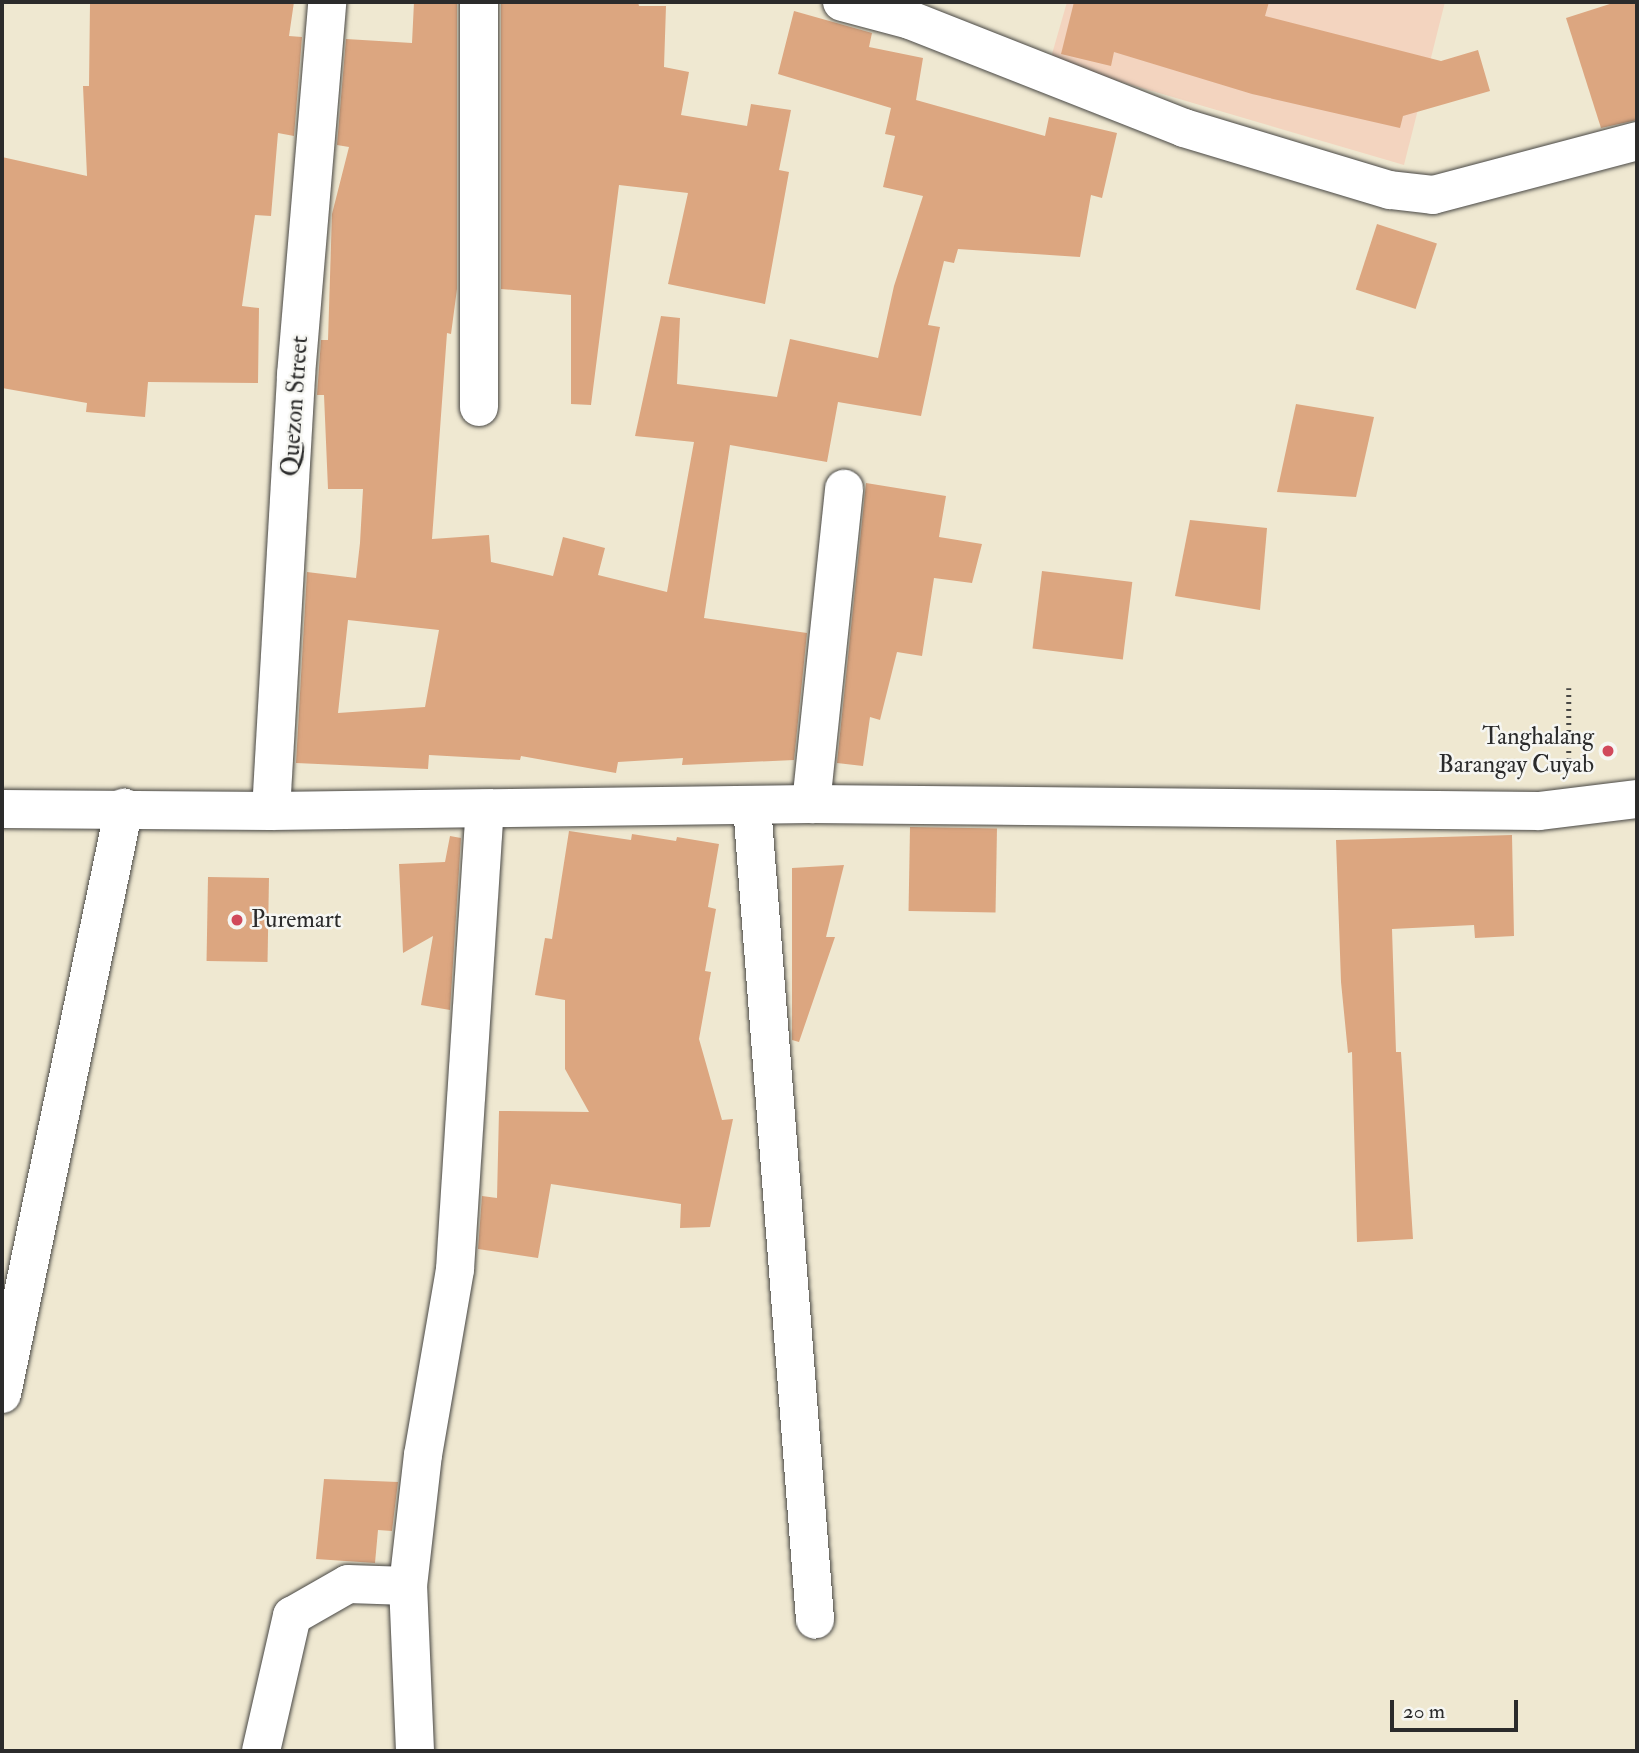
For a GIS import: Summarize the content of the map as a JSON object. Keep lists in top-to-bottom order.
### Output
{
  "streets": {
    "street": ["Quezon Street"]
  },
  "places": ["Tanghalang Barangay Cuyab", "Puremart"],
  "scale_bar": "20 m"
}
